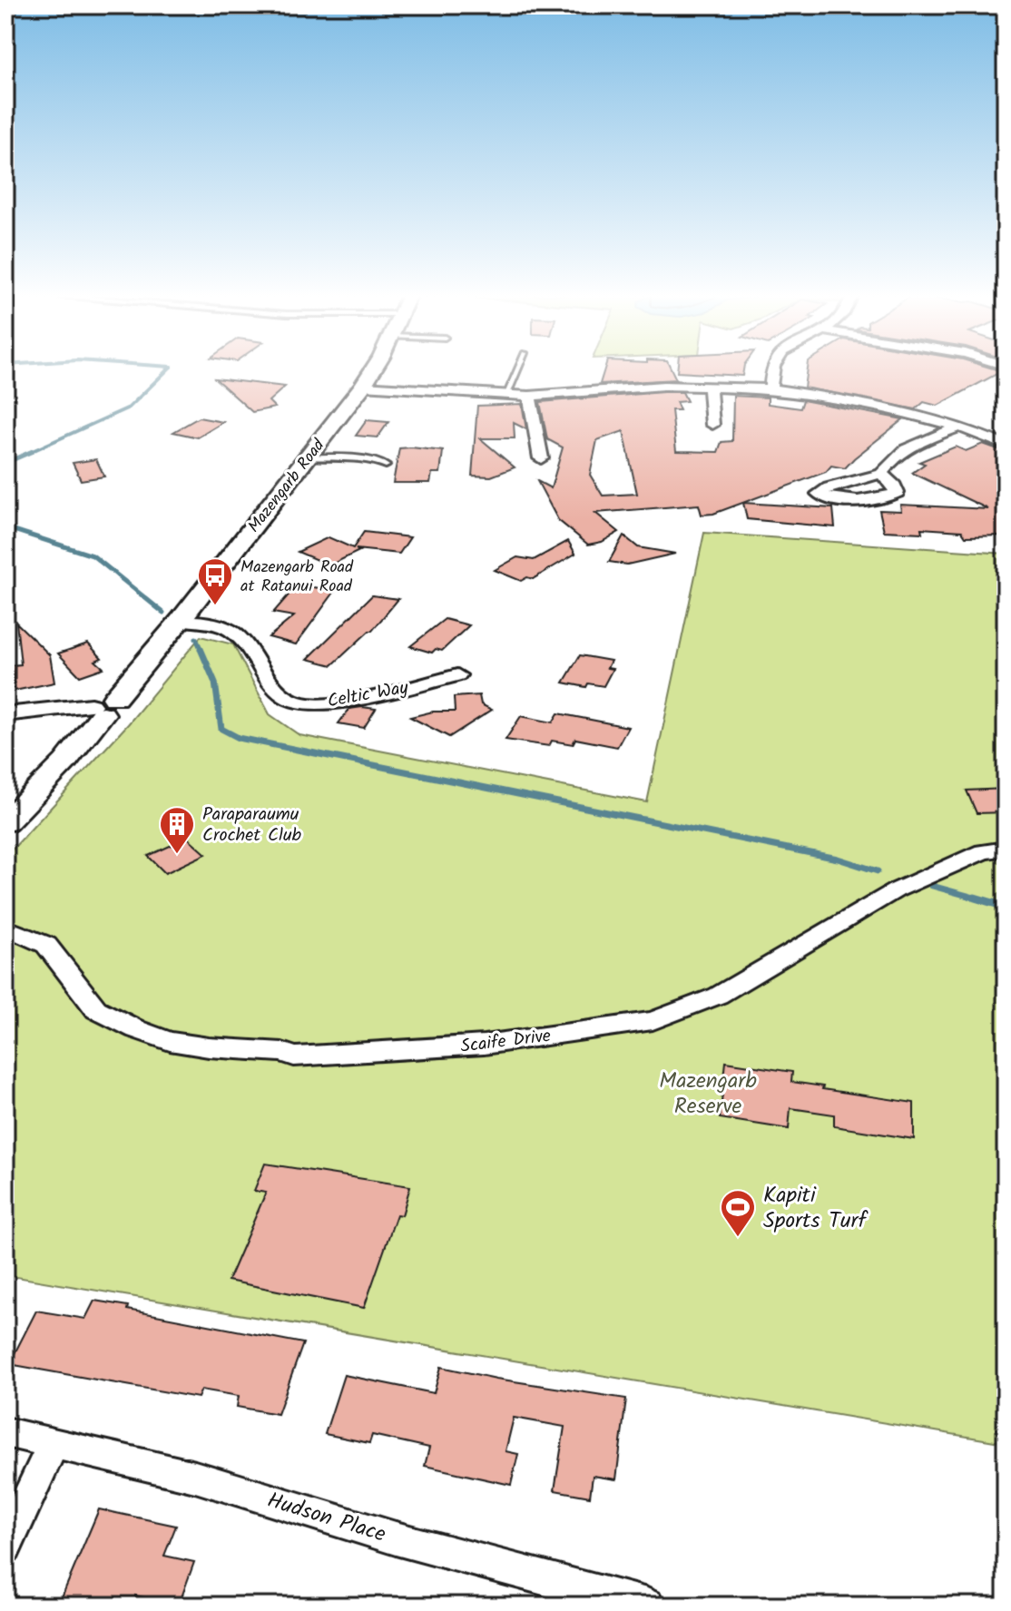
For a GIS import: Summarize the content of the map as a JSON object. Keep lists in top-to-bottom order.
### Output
{
  "streets": {
    "main road": ["Mazengarb Road"],
    "street": ["Celtic Way", "Scaife Drive", "Hudson Place"]
  },
  "crossings": [
    ["Mazengarb Road", "Celtic Way"]
  ],
  "parks": ["Mazengarb Reserve"],
  "places": {
    "bus stop": ["Mazengarb Road at Ratanui Road"],
    "building": ["Paraparaumu Crochet Club"],
    "sports": ["Kapiti Sports Turf"]
  }
}
